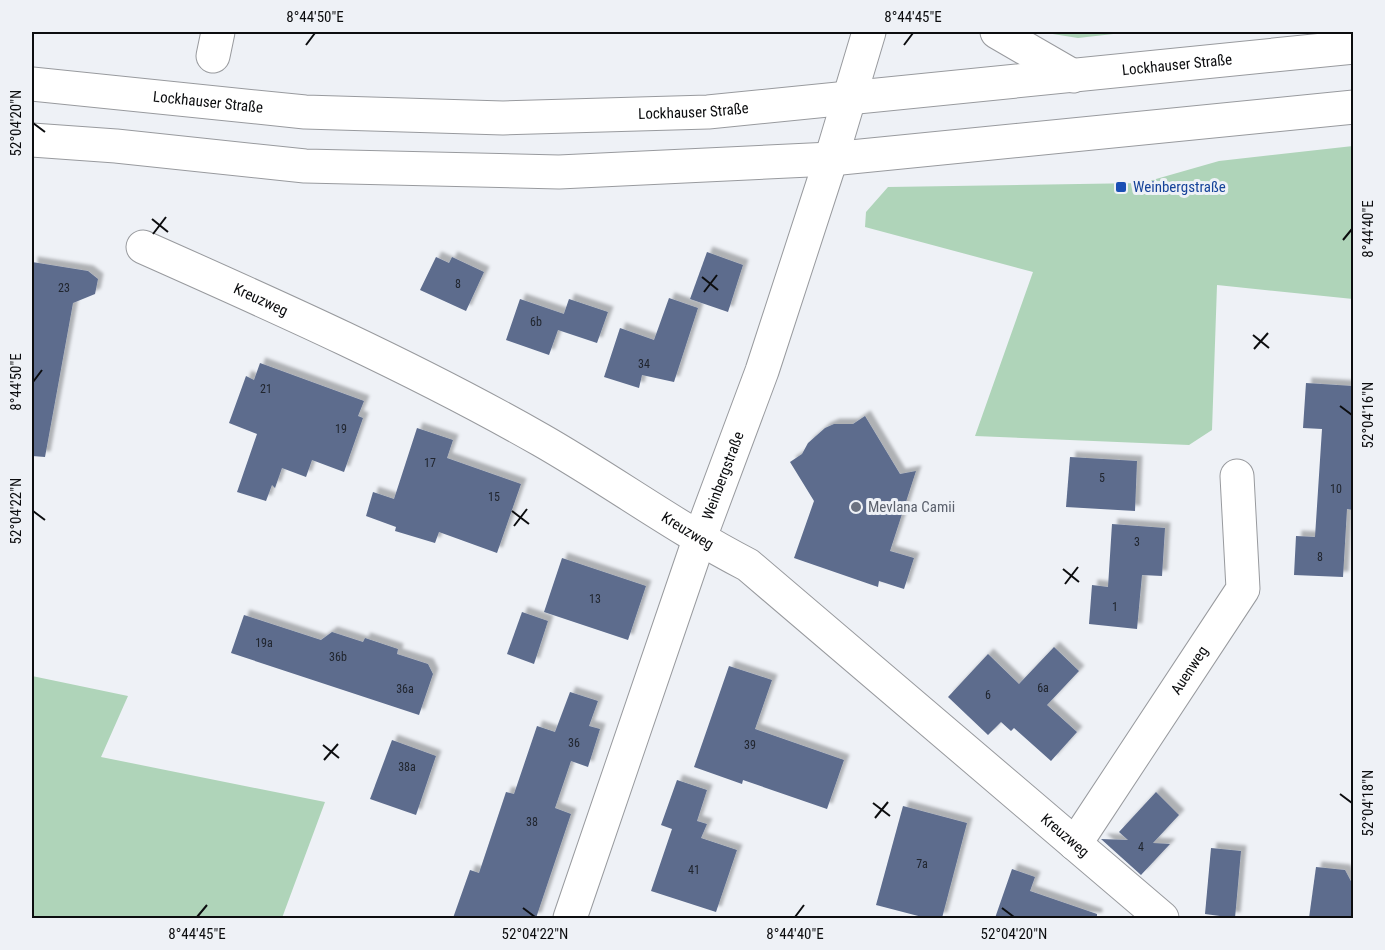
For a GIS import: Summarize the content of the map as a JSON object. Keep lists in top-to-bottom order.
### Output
{
  "streets": {
    "street": [
      "Lockhauser Straße",
      "Kreuzweg",
      "Weinbergstraße",
      "Auenweg"
    ]
  },
  "crossings": [
    ["Lockhauser Straße", "Weinbergstraße"],
    ["Kreuzweg", "Weinbergstraße"],
    ["Kreuzweg", "Auenweg"]
  ],
  "places": {
    "transit": ["Weinbergstraße"],
    "other": ["Mevlana Camii"]
  },
  "house_numbers": [
    "8",
    "23",
    "6b",
    "34",
    "21",
    "19",
    "17",
    "5",
    "10",
    "15",
    "3",
    "8",
    "13",
    "1",
    "19a",
    "36b",
    "6a",
    "36a",
    "6",
    "36",
    "39",
    "38a",
    "38",
    "4",
    "7a",
    "41"
  ],
  "coordinates": [
    "8°44'50\"E",
    "8°44'45\"E",
    "52°04'20\"N",
    "8°44'40\"E",
    "52°04'16\"N",
    "52°04'22\"N",
    "52°04'18\"N"
  ]
}
